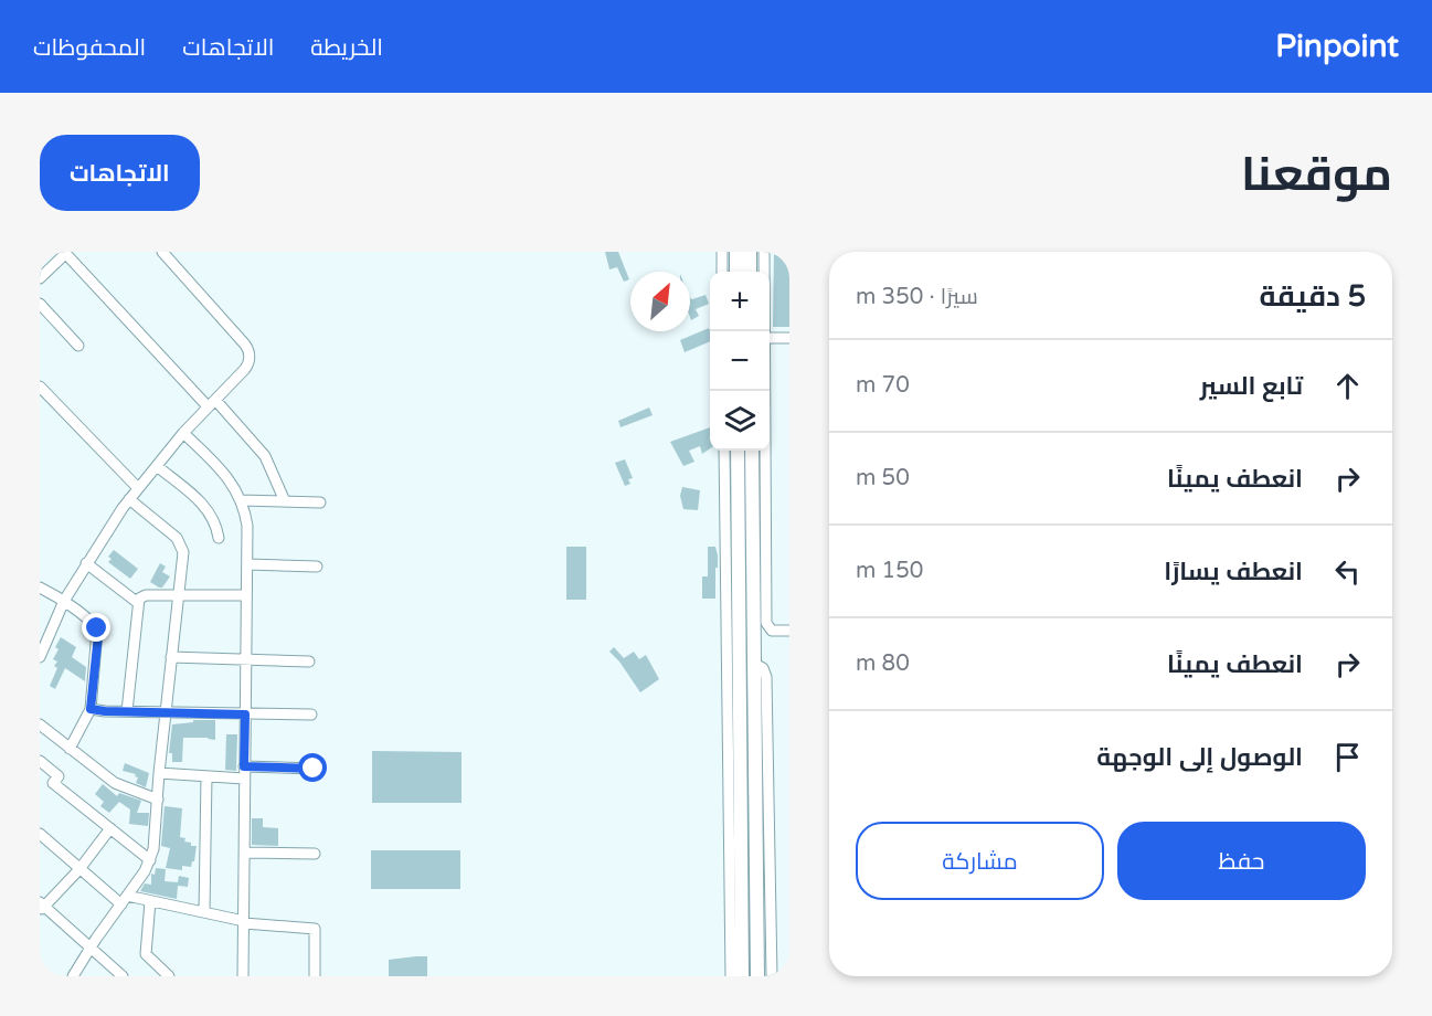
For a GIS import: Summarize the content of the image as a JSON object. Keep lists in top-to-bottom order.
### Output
{
  "north": "top right",
  "page": {
    "header": "Pinpoint",
    "nav": ["الخريطة", "الاتجاهات", "المحفوظات"],
    "title": "موقعنا",
    "buttons": [
      "الاتجاهات",
      ["حفظ", "مشاركة"]
    ],
    "heading": ["5 دقيقة", "سيرًا · 350 m"],
    "map_buttons": ["+", "−"],
    "list": [
      ["تابع السير", "70 m"],
      ["انعطف يمينًا", "50 m"],
      ["انعطف يسارًا", "150 m"],
      ["انعطف يمينًا", "80 m"],
      "الوصول إلى الوجهة"
    ]
  }
}
